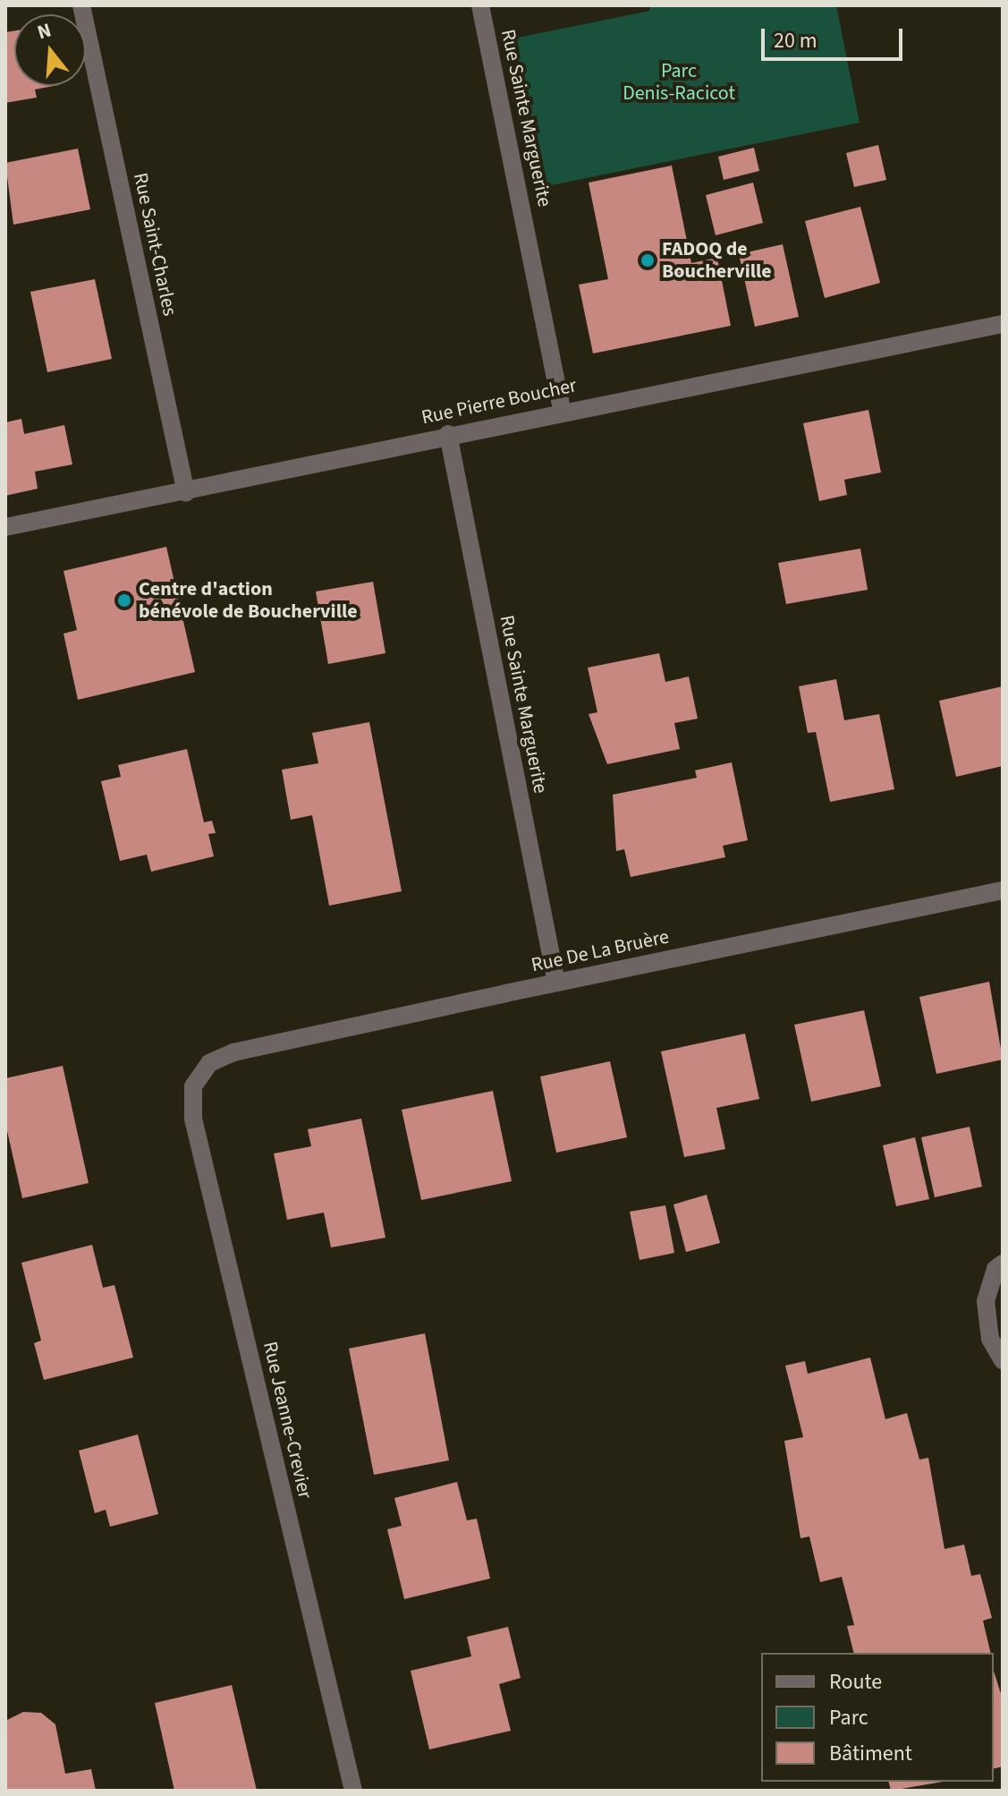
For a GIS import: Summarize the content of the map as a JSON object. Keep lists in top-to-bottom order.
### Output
{
  "streets": {
    "street": [
      "Rue Sainte Marguerite",
      "Rue Saint-Charles",
      "Rue Pierre Boucher",
      "Rue De La Bruère",
      "Rue Jeanne-Crevier"
    ]
  },
  "crossings": [
    ["Rue Sainte Marguerite", "Rue Pierre Boucher"],
    ["Rue Sainte Marguerite", "Rue De La Bruère"],
    ["Rue Saint-Charles", "Rue Pierre Boucher"],
    ["Rue De La Bruère", "Rue Jeanne-Crevier"]
  ],
  "parks": ["Parc Denis-Racicot"],
  "places": ["FADOQ de Boucherville", "Centre d'action bénévole de Boucherville"],
  "legend": ["Route", "Parc", "Bâtiment"],
  "scale_bar": "20 m",
  "north": "top"
}
